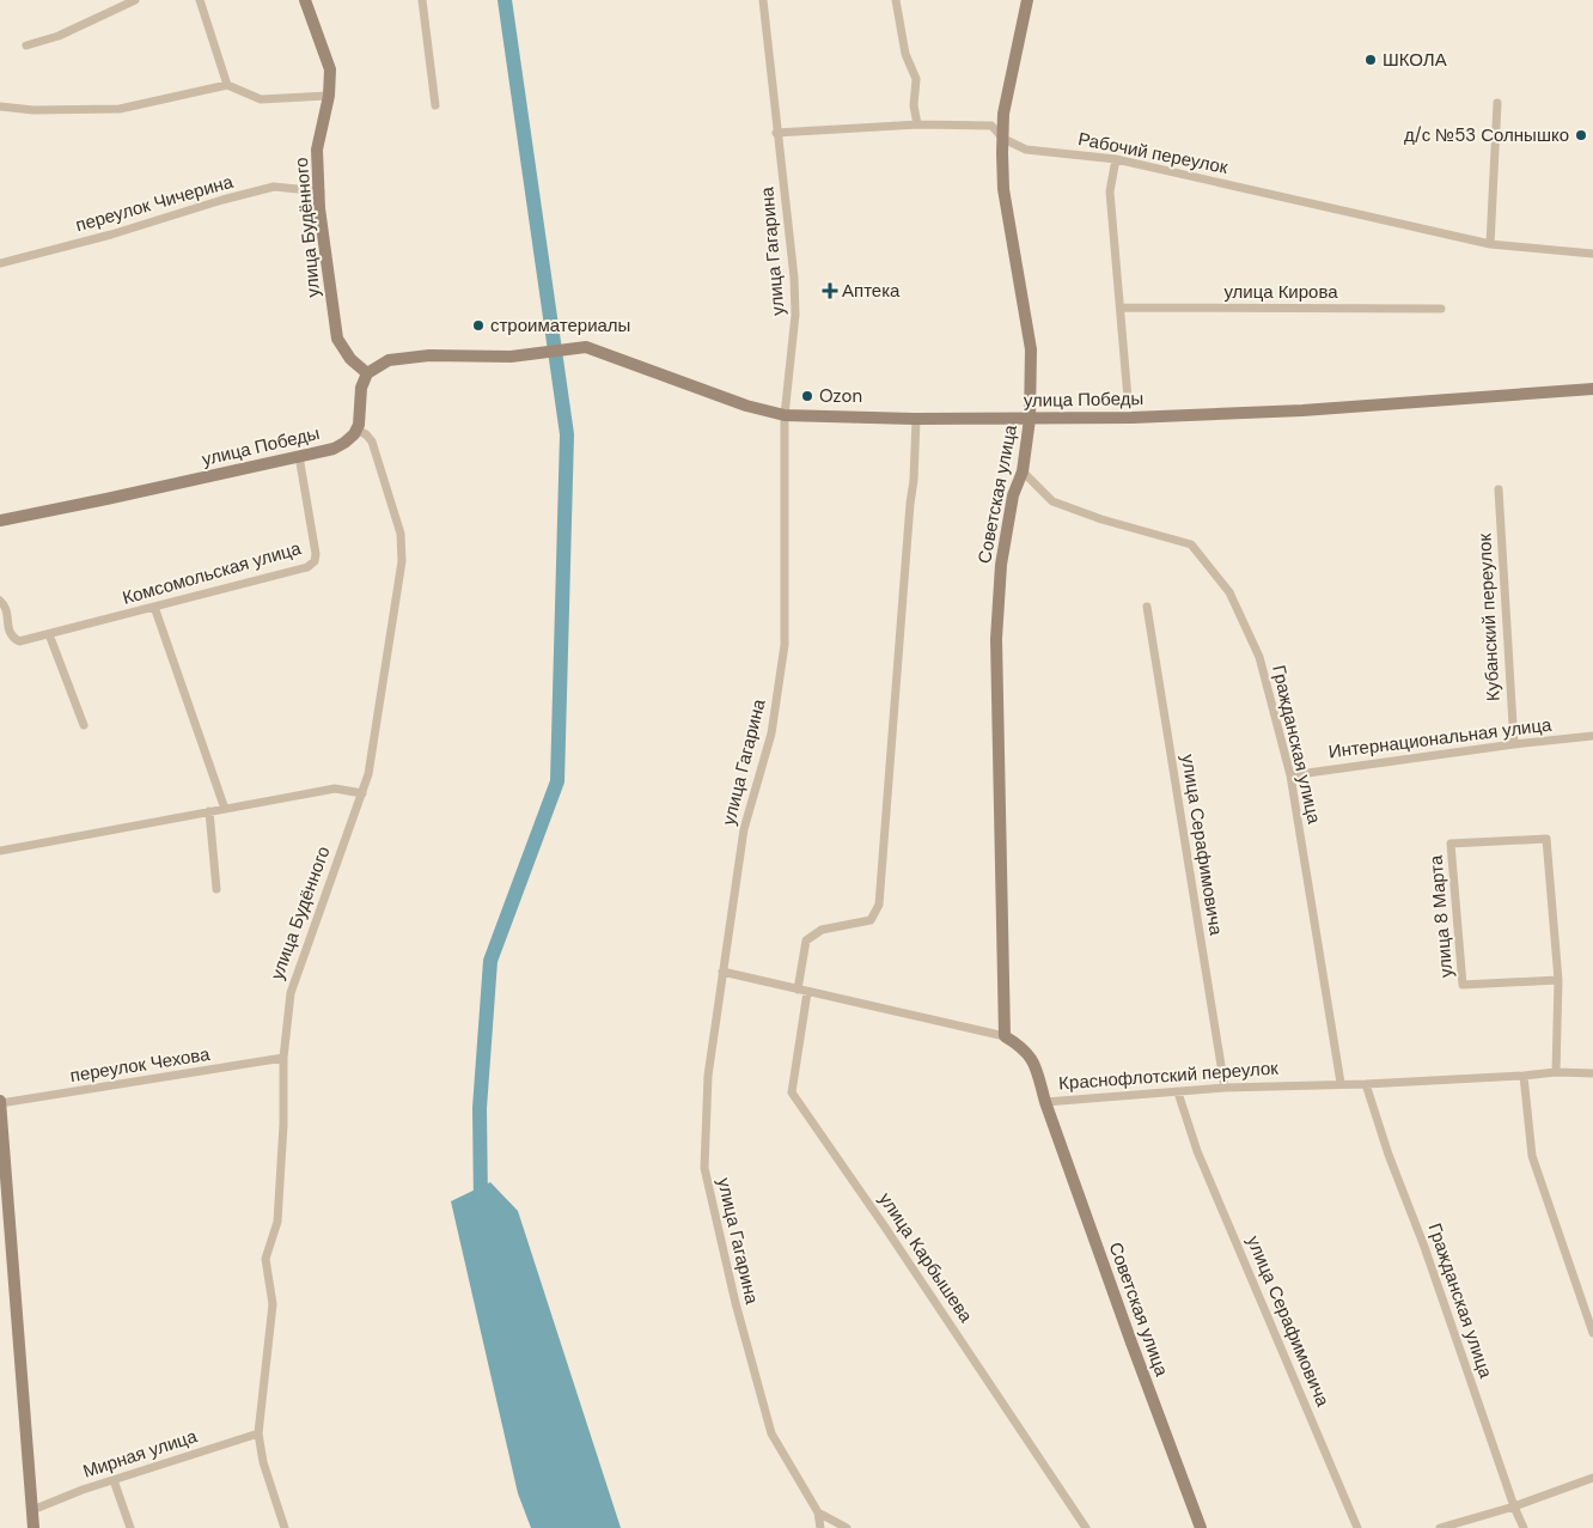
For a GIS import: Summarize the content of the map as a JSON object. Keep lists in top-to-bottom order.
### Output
{
  "streets": {
    "street": [
      "Рабочий переулок",
      "переулок Чичерина",
      "улица Будённого",
      "улица Гагарина",
      "улица Кирова",
      "улица Победы",
      "Советская улица",
      "Комсомольская улица",
      "Кубанский переулок",
      "Интернациональная улица",
      "Гражданская улица",
      "улица Серафимовича",
      "улица 8 Марта",
      "переулок Чехова",
      "Краснофлотский переулок",
      "улица Карбышева",
      "Мирная улица"
    ]
  },
  "crossings": [
    ["Рабочий переулок", "улица Гагарина"],
    ["Рабочий переулок", "Советская улица"],
    ["переулок Чичерина", "улица Будённого"],
    ["улица Будённого", "улица Победы"],
    ["улица Будённого", "переулок Чехова"],
    ["улица Будённого", "Мирная улица"],
    ["улица Гагарина", "улица Победы"],
    ["улица Гагарина", "Краснофлотский переулок"],
    ["улица Победы", "Советская улица"],
    ["улица Победы", "Комсомольская улица"],
    ["улица Победы", "улица Карбышева"],
    ["Советская улица", "Гражданская улица"],
    ["Советская улица", "Краснофлотский переулок"],
    ["Кубанский переулок", "Интернациональная улица"],
    ["Интернациональная улица", "Гражданская улица"],
    ["Гражданская улица", "Краснофлотский переулок"],
    ["улица Серафимовича", "Краснофлотский переулок"],
    ["улица 8 Марта", "Краснофлотский переулок"],
    ["Краснофлотский переулок", "улица Карбышева"]
  ],
  "places": {
    "other": [
      "ШКОЛА",
      "д/с №53 Солнышко",
      "строиматериалы",
      "Ozon"
    ],
    "health": ["Аптека"]
  }
}
